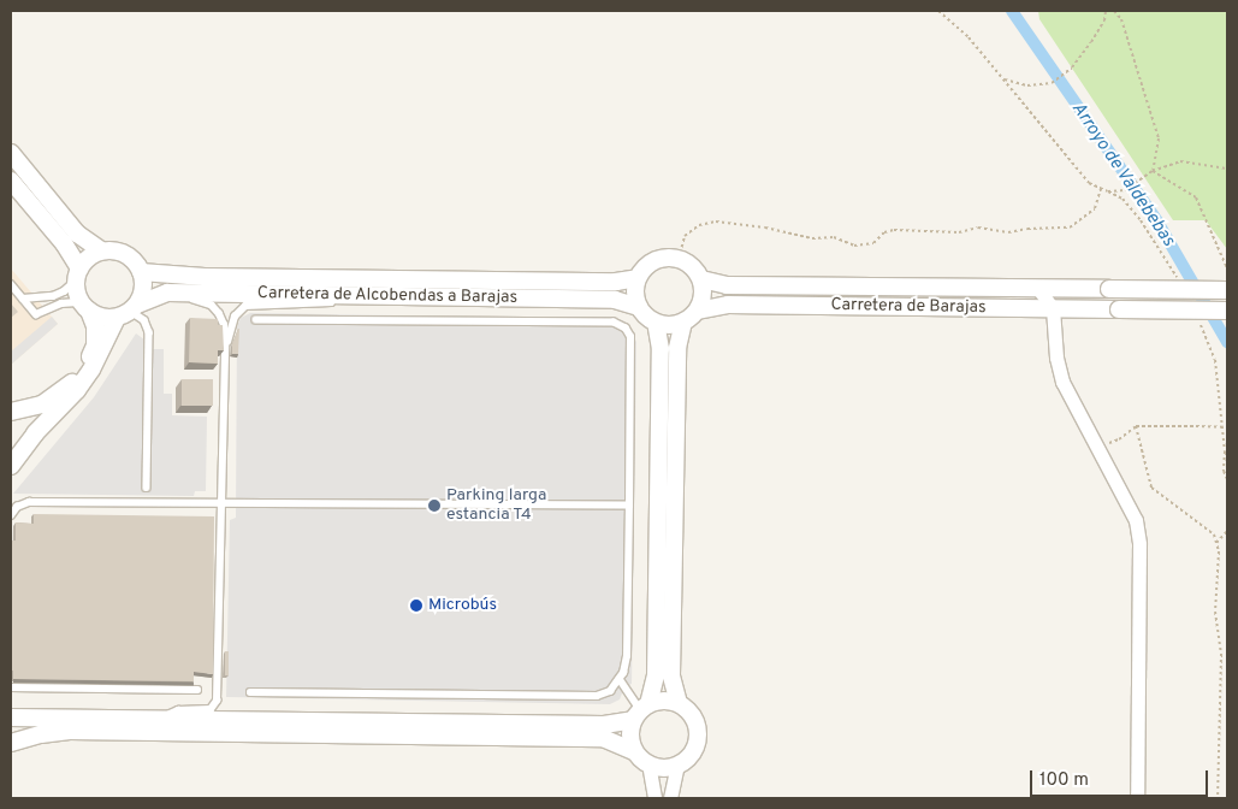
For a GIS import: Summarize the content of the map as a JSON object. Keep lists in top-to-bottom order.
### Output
{
  "streets": {
    "street": ["Carretera de Alcobendas a Barajas", "Carretera de Barajas"]
  },
  "crossings": [
    ["Carretera de Alcobendas a Barajas", "Carretera de Barajas"]
  ],
  "water": ["Arroyo de Valdebebas"],
  "places": ["Parking larga estancia T4", "Microbús"],
  "scale_bar": "100 m"
}
